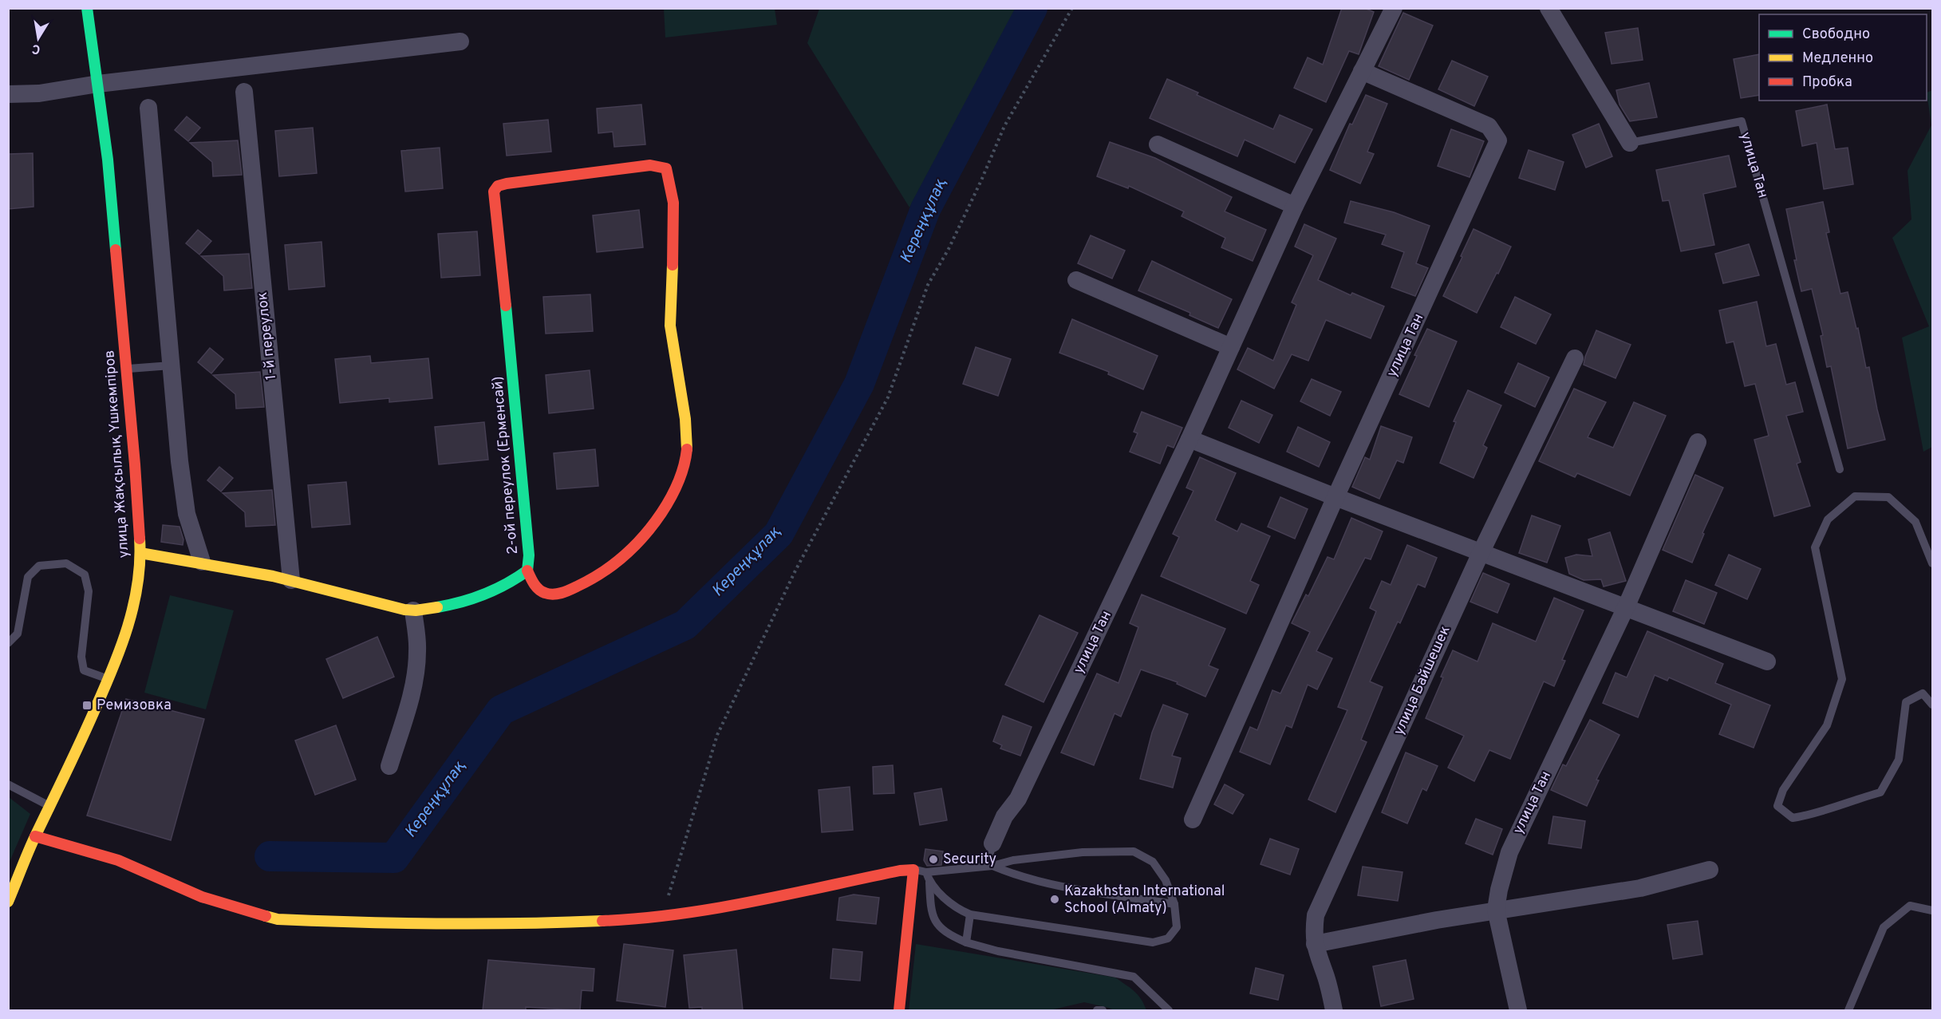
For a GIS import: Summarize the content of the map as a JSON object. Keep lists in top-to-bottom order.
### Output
{
  "streets": {
    "street": [
      "улица Тан",
      "1-й переулок",
      "улица Жақсылық Үшкемпіров",
      "2-ой переулок (Ерменсай)",
      "улица Байшешек"
    ]
  },
  "crossings": [
    ["1-й переулок", "2-ой переулок (Ерменсай)"],
    ["улица Жақсылық Үшкемпіров", "2-ой переулок (Ерменсай)"]
  ],
  "water": ["Кереңқұлақ"],
  "places": {
    "transit": ["Ремизовка"],
    "other": ["Security", "Kazakhstan International School (Almaty)"]
  },
  "legend": ["Свободно", "Медленно", "Пробка"],
  "north": "bottom"
}
